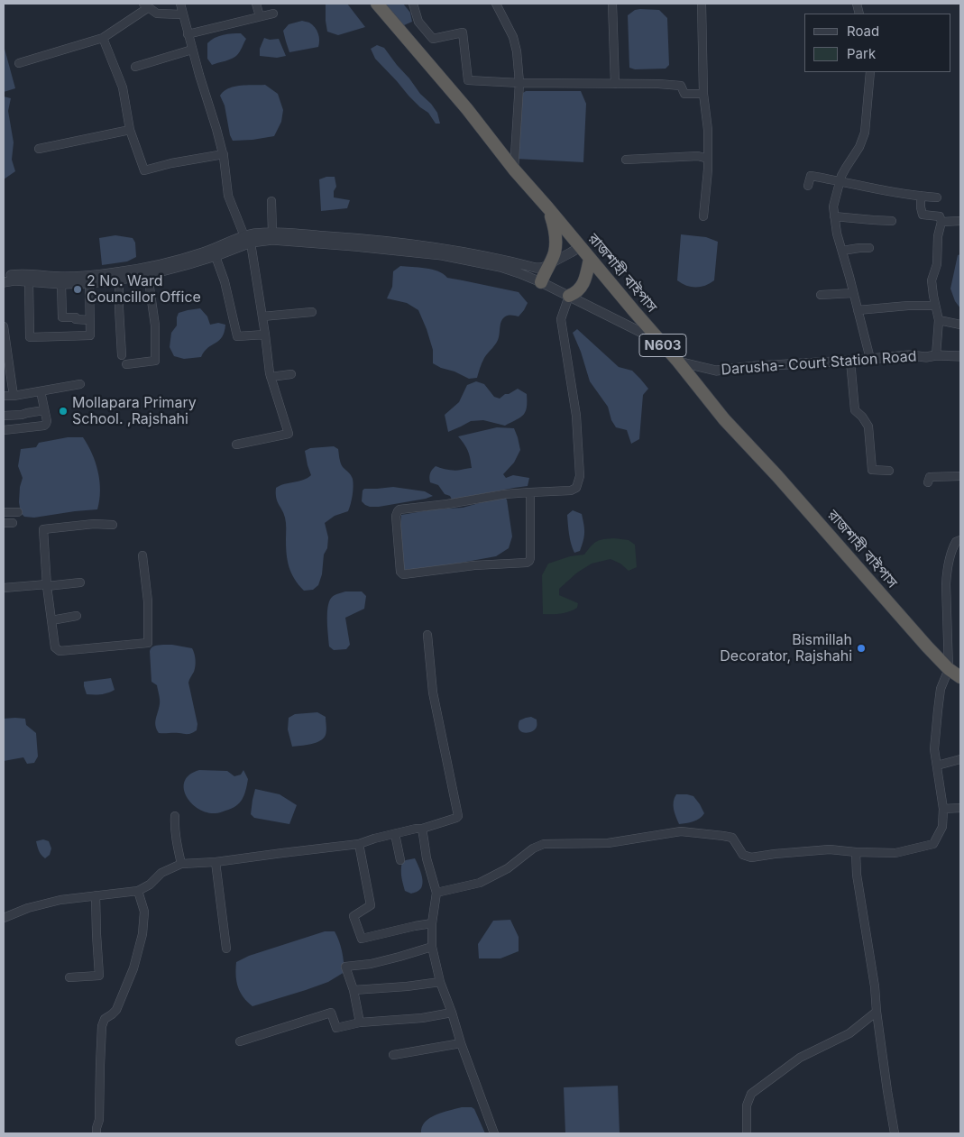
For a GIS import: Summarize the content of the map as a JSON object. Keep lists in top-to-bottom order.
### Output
{
  "streets": {
    "highway": ["রাজশাহী বাইপাস", "N603"],
    "street": ["Darusha- Court Station Road"]
  },
  "crossings": [
    ["রাজশাহী বাইপাস", "Darusha- Court Station Road"]
  ],
  "places": ["2 No. Ward Councillor Office", "Mollapara Primary School. ,Rajshahi", "Bismillah Decorator, Rajshahi"],
  "legend": ["Road", "Park"]
}
